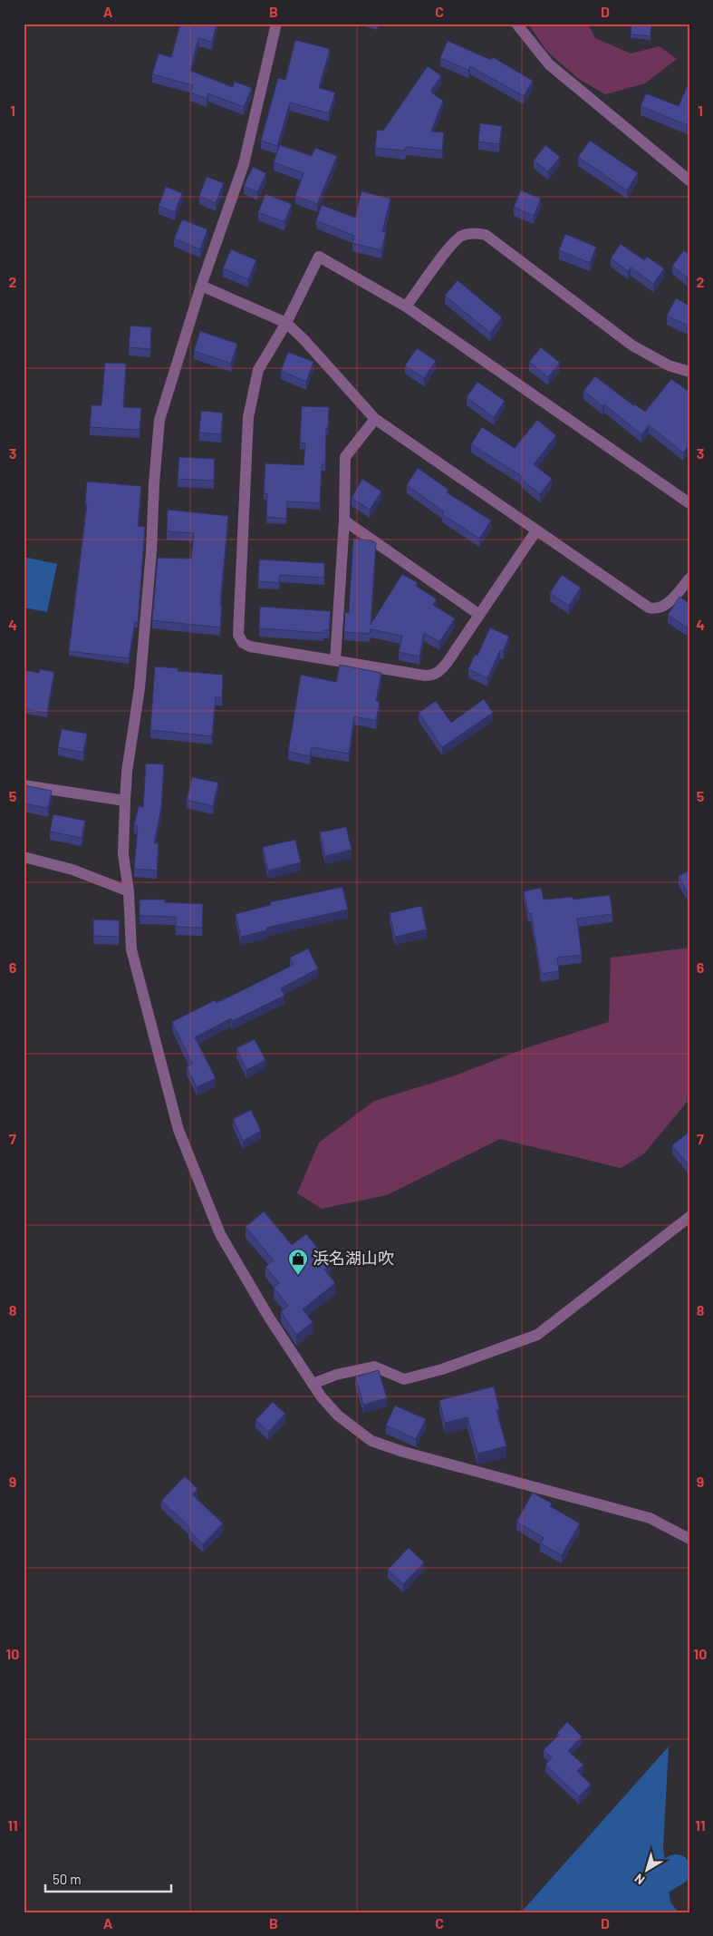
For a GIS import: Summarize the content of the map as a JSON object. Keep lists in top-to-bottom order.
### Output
{
  "places": {
    "shop": ["浜名湖山吹"]
  },
  "scale_bar": "50 m",
  "north": "bottom left",
  "grid": {
    "columns": [
      "A",
      "B",
      "C",
      "D"
    ],
    "rows": [
      "1",
      "2",
      "3",
      "4",
      "5",
      "6",
      "7",
      "8",
      "9",
      "10",
      "11"
    ]
  }
}
